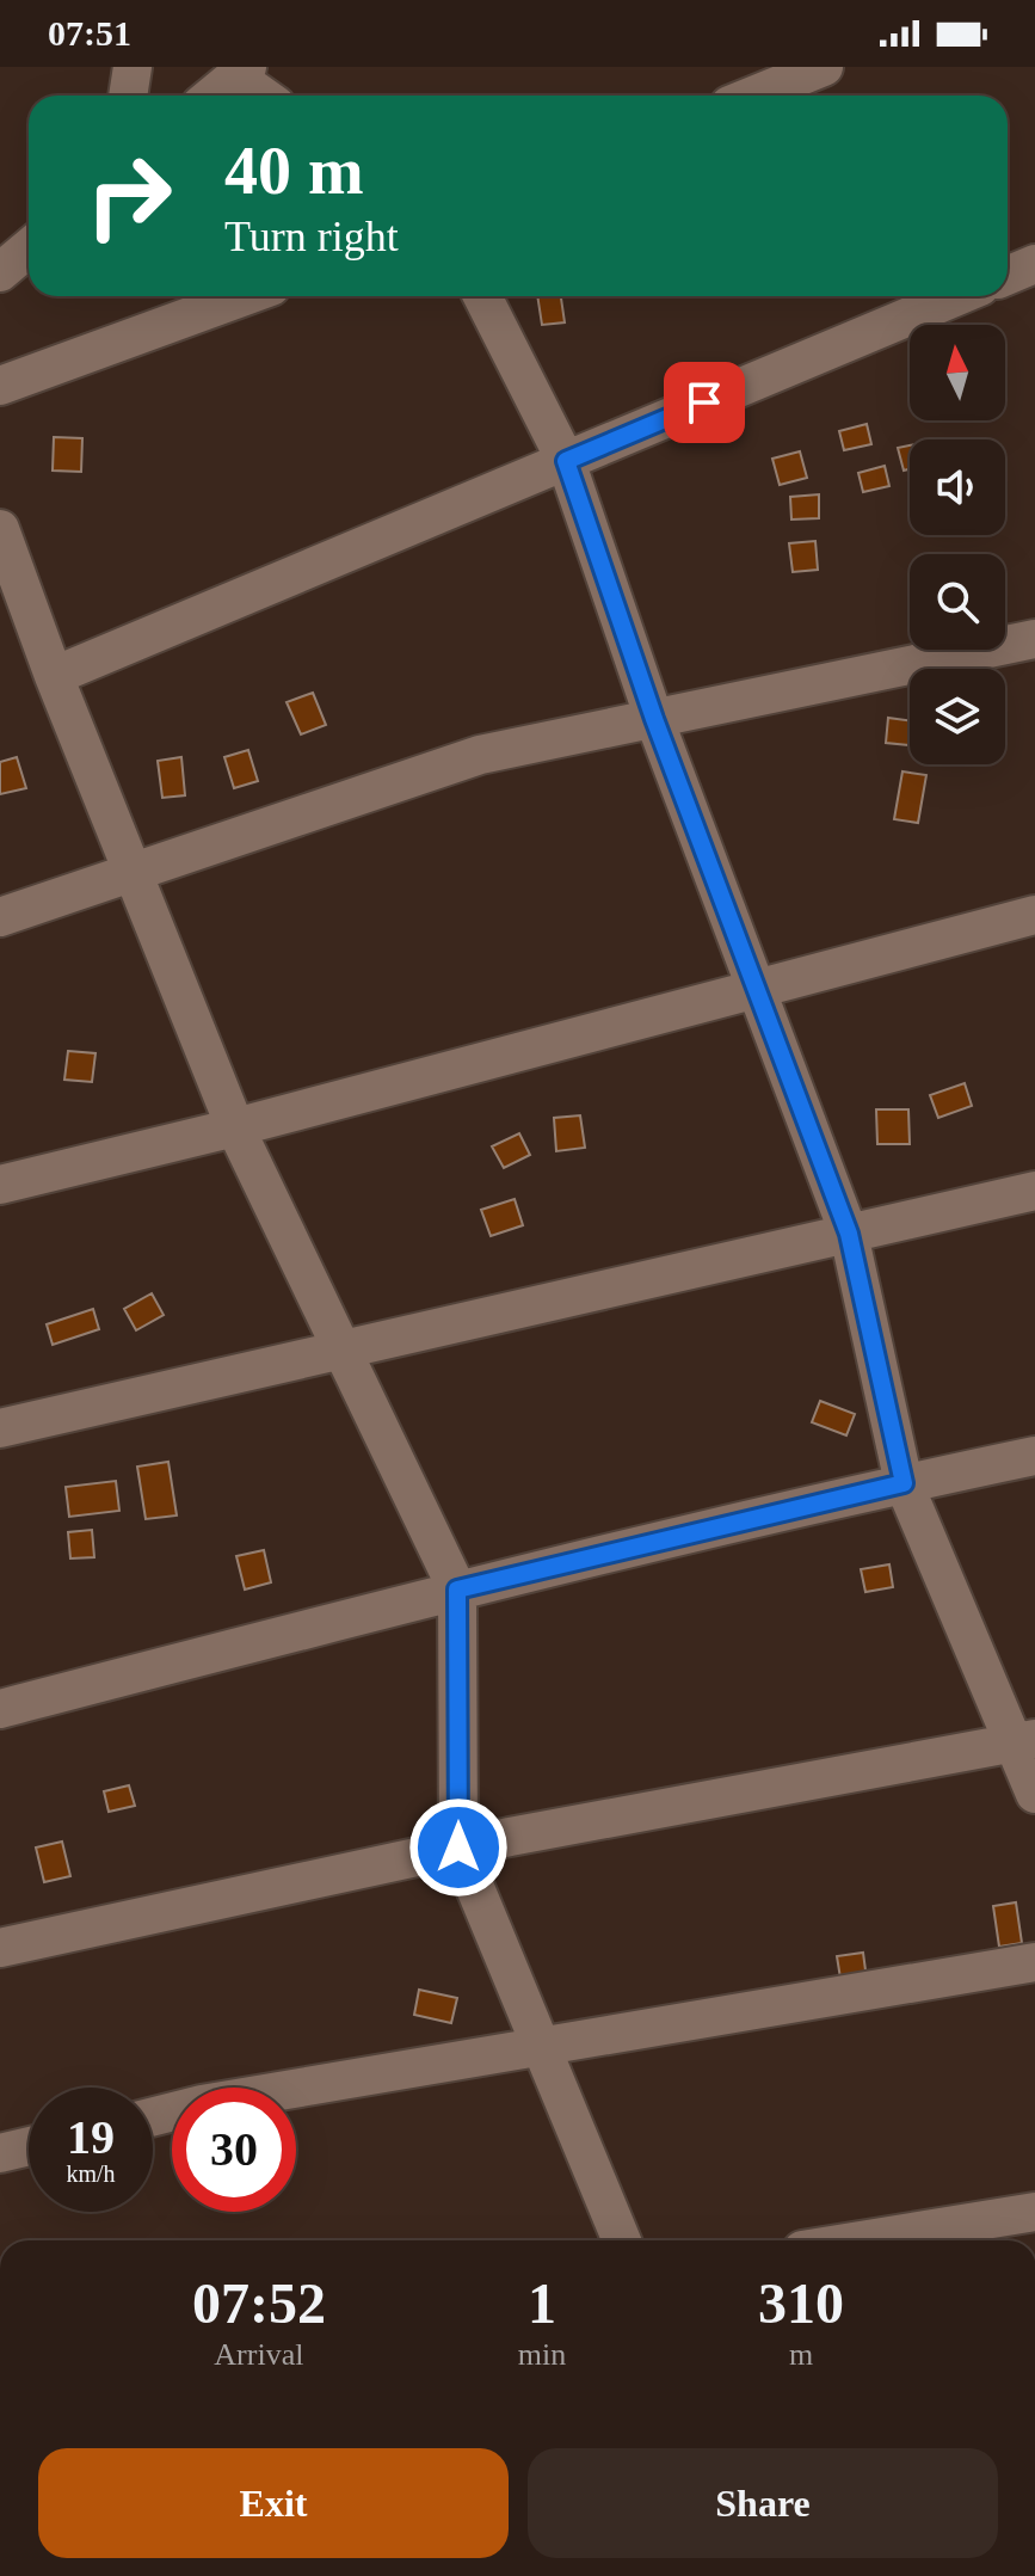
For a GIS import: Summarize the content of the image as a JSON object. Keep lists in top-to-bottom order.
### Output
{
  "north": "top",
  "page": {
    "status": "07:51",
    "turn": ["40 m", "Turn right"],
    "speed": "19 km/h",
    "limit": "30",
    "eta": [
      "07:52",
      "Arrival",
      "1",
      "min",
      "310",
      "m"
    ],
    "buttons": ["Exit", "Share"]
  }
}
